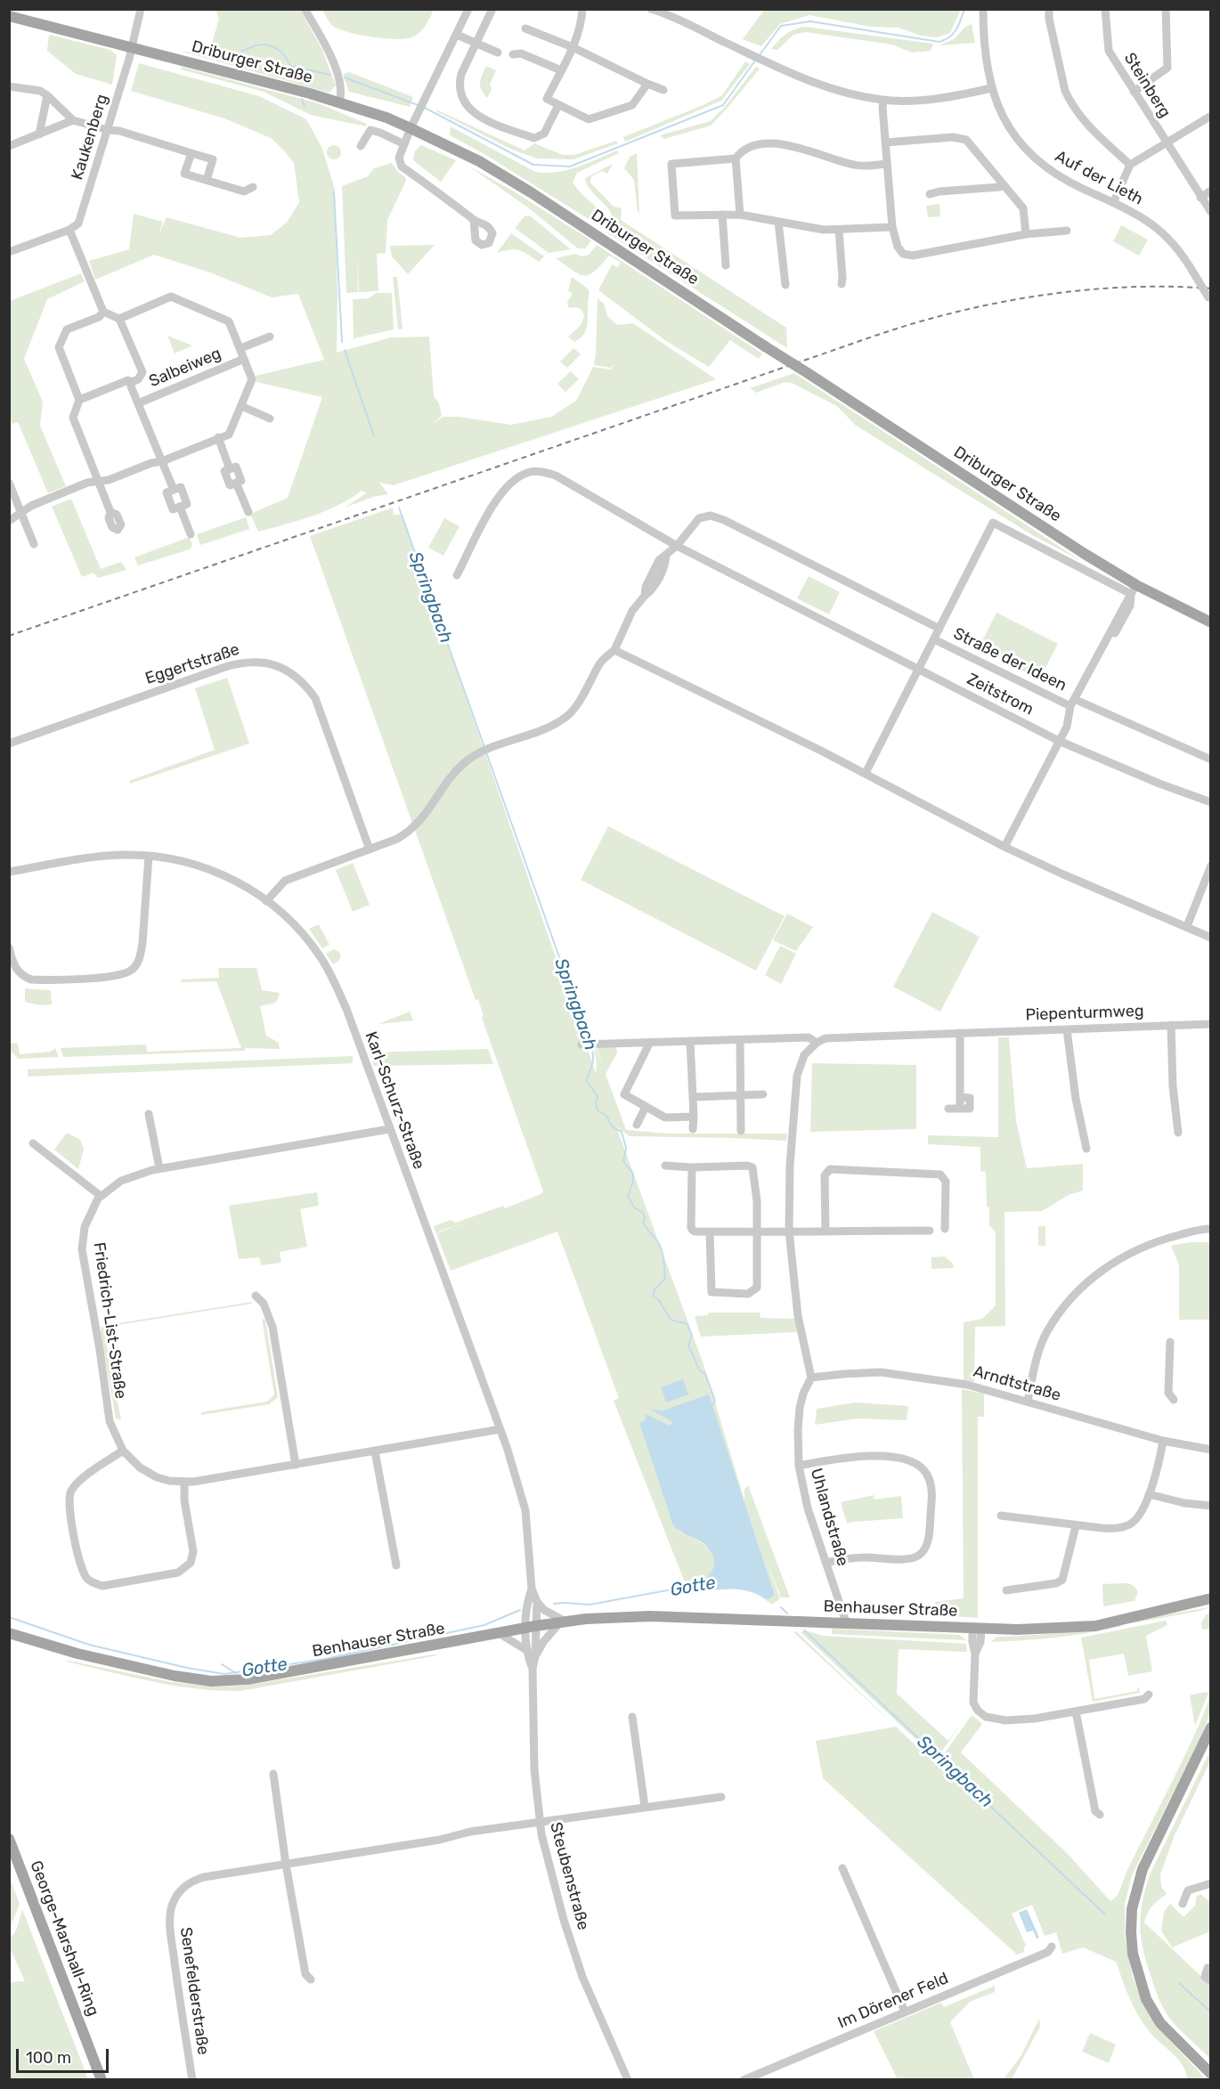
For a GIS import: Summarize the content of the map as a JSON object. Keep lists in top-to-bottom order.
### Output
{
  "streets": {
    "main road": ["Driburger Straße", "Benhauser Straße", "George-Marshall-Ring"],
    "street": [
      "Steinberg",
      "Kaukenberg",
      "Auf der Lieth",
      "Salbeiweg",
      "Straße der Ideen",
      "Eggertstraße",
      "Zeitstrom",
      "Piepenturmweg",
      "Karl-Schurz-Straße",
      "Friedrich-List-Straße",
      "Arndtstraße",
      "Uhlandstraße",
      "Steubenstraße",
      "Senefelderstraße",
      "Im Dörener Feld"
    ]
  },
  "crossings": [
    ["Driburger Straße", "Kaukenberg"],
    ["Karl-Schurz-Straße", "Friedrich-List-Straße"],
    ["Karl-Schurz-Straße", "Benhauser Straße"],
    ["Karl-Schurz-Straße", "Steubenstraße"],
    ["Arndtstraße", "Uhlandstraße"],
    ["Uhlandstraße", "Benhauser Straße"],
    ["Benhauser Straße", "Steubenstraße"],
    ["Steubenstraße", "Senefelderstraße"]
  ],
  "water": ["Springbach", "Gotte"],
  "scale_bar": "100 m"
}
